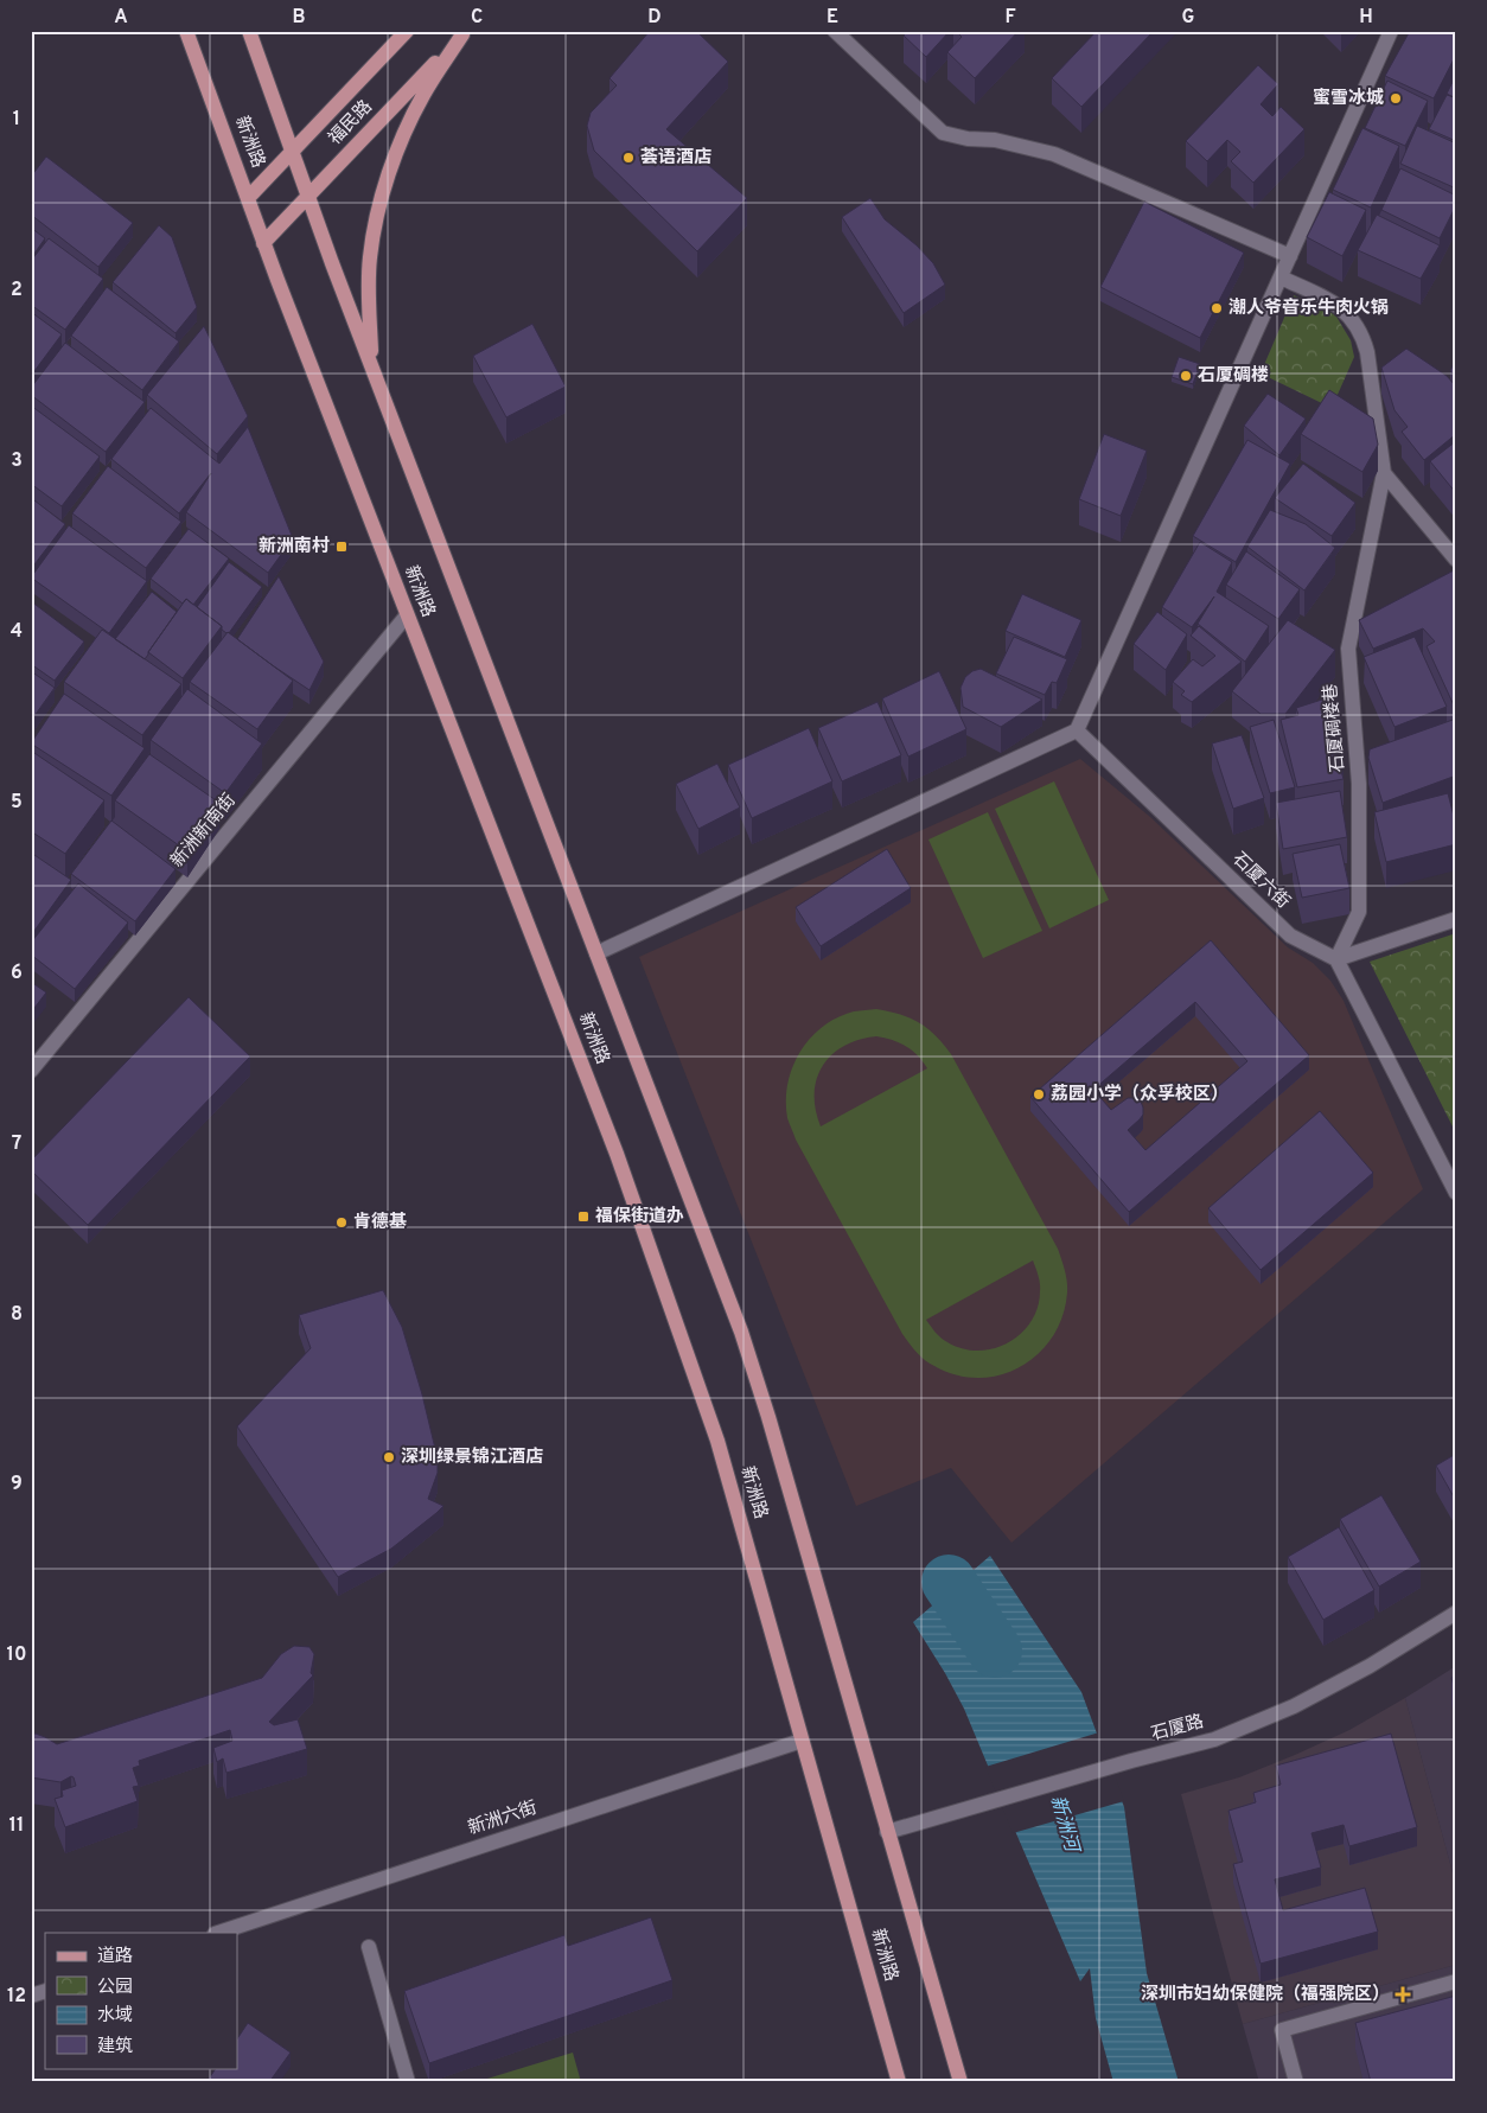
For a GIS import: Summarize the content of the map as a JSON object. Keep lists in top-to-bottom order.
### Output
{
  "streets": {
    "main road": ["福民路", "新洲路"],
    "street": [
      "石厦碉楼巷",
      "新洲新南街",
      "石厦六街",
      "石厦路",
      "新洲六街"
    ]
  },
  "crossings": [
    ["福民路", "新洲路"],
    ["新洲路", "新洲新南街"],
    ["新洲路", "石厦路"],
    ["新洲路", "新洲六街"],
    ["石厦碉楼巷", "石厦六街"]
  ],
  "water": ["新洲河"],
  "places": {
    "other": [
      "蜜雪冰城",
      "荟语酒店",
      "潮人爷·音乐牛肉火锅",
      "石厦碉楼",
      "荔园小学（众孚校区）",
      "肯德基",
      "深圳绿景锦江酒店"
    ],
    "transit": ["新洲南村", "福保街道办"],
    "health": ["深圳市妇幼保健院（福强院区）"]
  },
  "legend": [
    "道路",
    "公园",
    "水域",
    "建筑"
  ],
  "grid": {
    "columns": [
      "A",
      "B",
      "C",
      "D",
      "E",
      "F",
      "G",
      "H"
    ],
    "rows": [
      "1",
      "2",
      "3",
      "4",
      "5",
      "6",
      "7",
      "8",
      "9",
      "10",
      "11",
      "12"
    ]
  }
}
